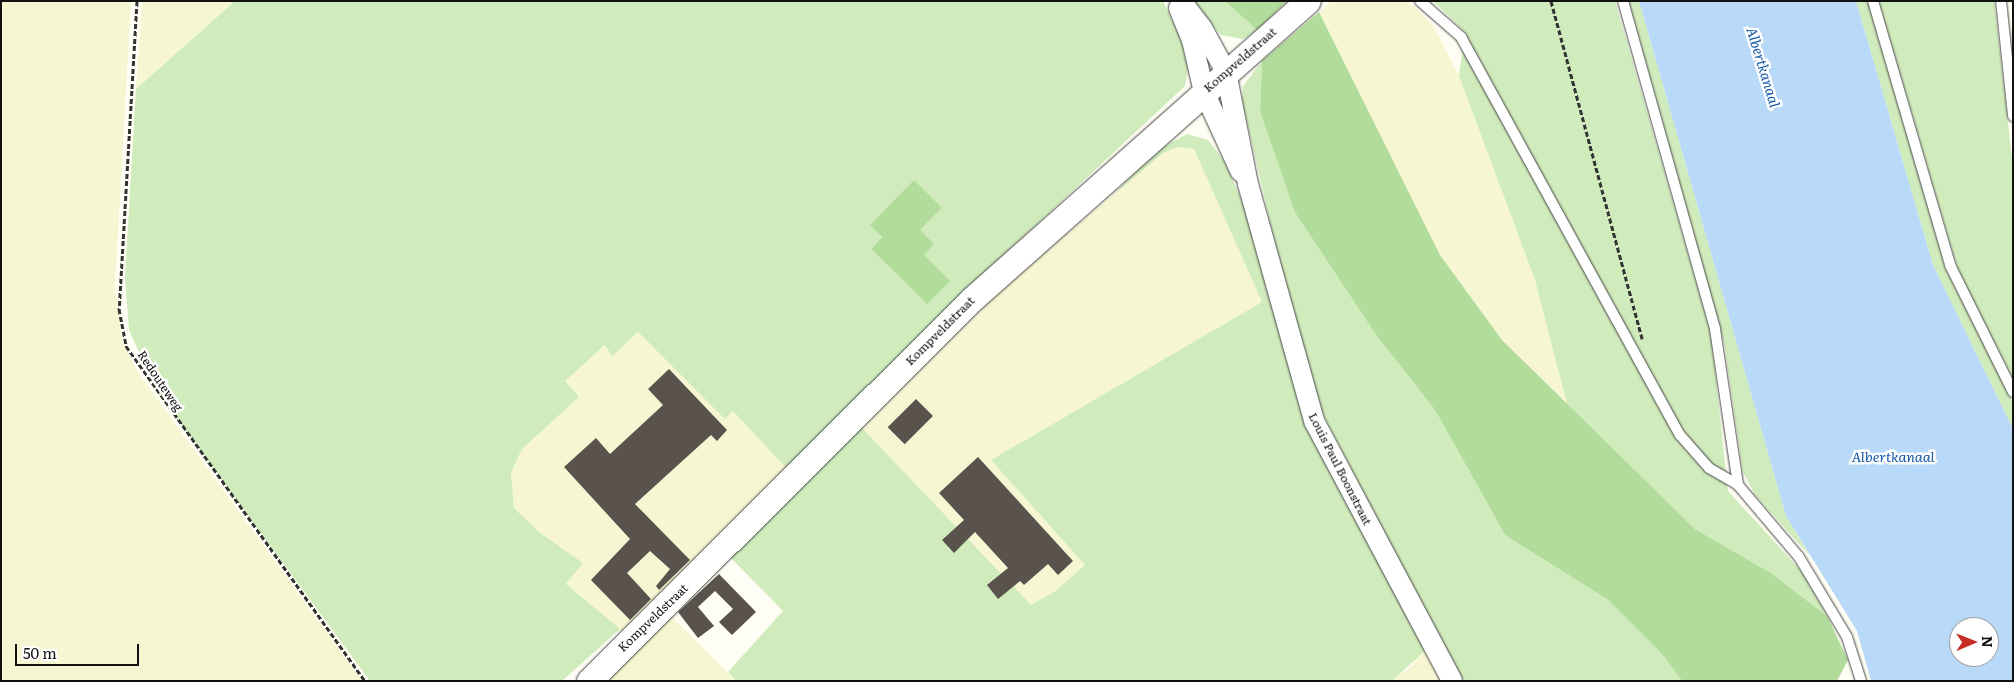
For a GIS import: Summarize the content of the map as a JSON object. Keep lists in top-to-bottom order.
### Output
{
  "streets": {
    "street": ["Kompveldstraat", "Louis Paul Boonstraat"],
    "path": ["Redouteweg"]
  },
  "crossings": [
    ["Kompveldstraat", "Louis Paul Boonstraat"]
  ],
  "water": ["Albertkanaal"],
  "scale_bar": "50 m",
  "north": "right"
}
